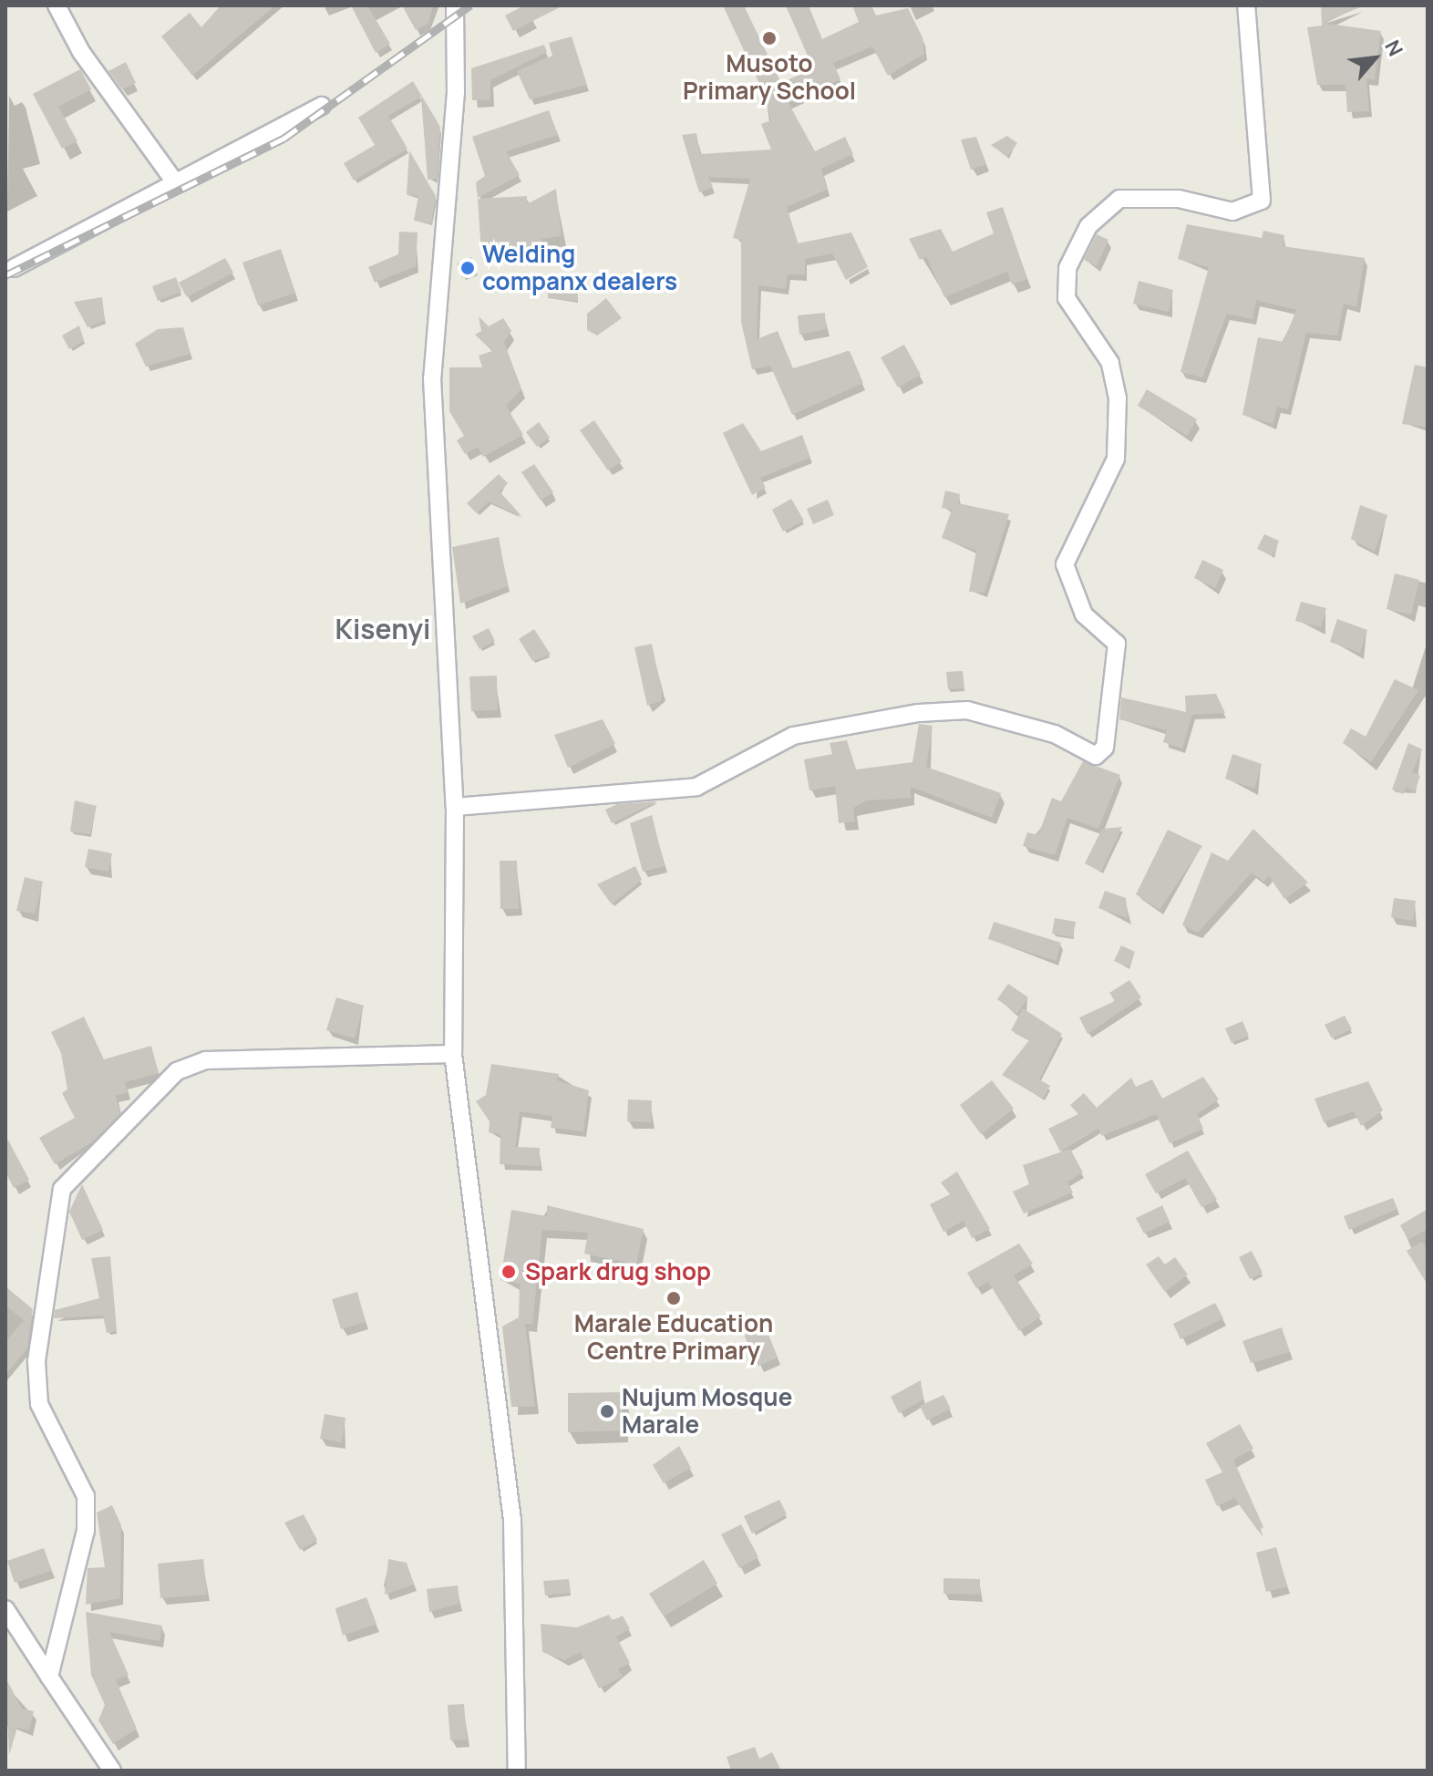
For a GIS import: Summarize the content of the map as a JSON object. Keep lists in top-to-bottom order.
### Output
{
  "districts": ["Kisenyi"],
  "places": [
    "Musoto Primary School",
    "Welding companx dealers",
    "Spark drug shop",
    "Marale Education Centre Primary",
    "Nujum Mosque Marale"
  ],
  "north": "top right"
}
